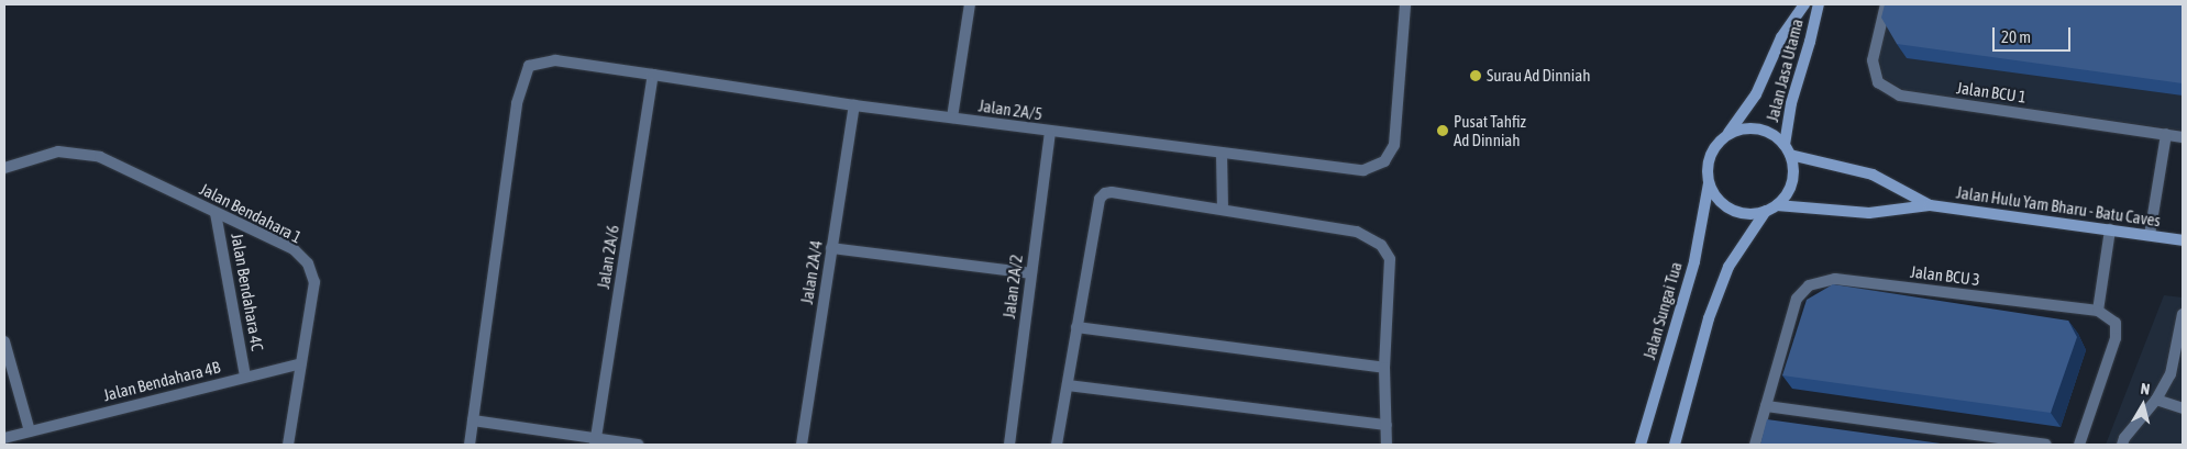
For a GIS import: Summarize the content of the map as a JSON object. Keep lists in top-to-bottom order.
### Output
{
  "streets": {
    "main road": ["Jalan Jasa Utama", "Jalan Hulu Yam Bharu - Batu Caves", "Jalan Sungai Tua"],
    "street": [
      "Jalan BCU 1",
      "Jalan 2A/5",
      "Jalan Bendahara 1",
      "Jalan 2A/6",
      "Jalan 2A/4",
      "Jalan BCU 3",
      "Jalan 2A/2",
      "Jalan Bendahara 4C",
      "Jalan Bendahara 4B"
    ]
  },
  "crossings": [
    ["Jalan Jasa Utama", "Jalan Hulu Yam Bharu - Batu Caves"],
    ["Jalan Jasa Utama", "Jalan Sungai Tua"],
    ["Jalan 2A/5", "Jalan 2A/6"],
    ["Jalan 2A/5", "Jalan 2A/4"],
    ["Jalan 2A/5", "Jalan 2A/2"],
    ["Jalan Hulu Yam Bharu - Batu Caves", "Jalan Sungai Tua"],
    ["Jalan Bendahara 1", "Jalan Bendahara 4C"],
    ["Jalan Bendahara 1", "Jalan Bendahara 4B"],
    ["Jalan Bendahara 4C", "Jalan Bendahara 4B"]
  ],
  "places": ["Surau Ad Dinniah", "Pusat Tahfiz Ad Dinniah"],
  "scale_bar": "20 m",
  "north": "top"
}
